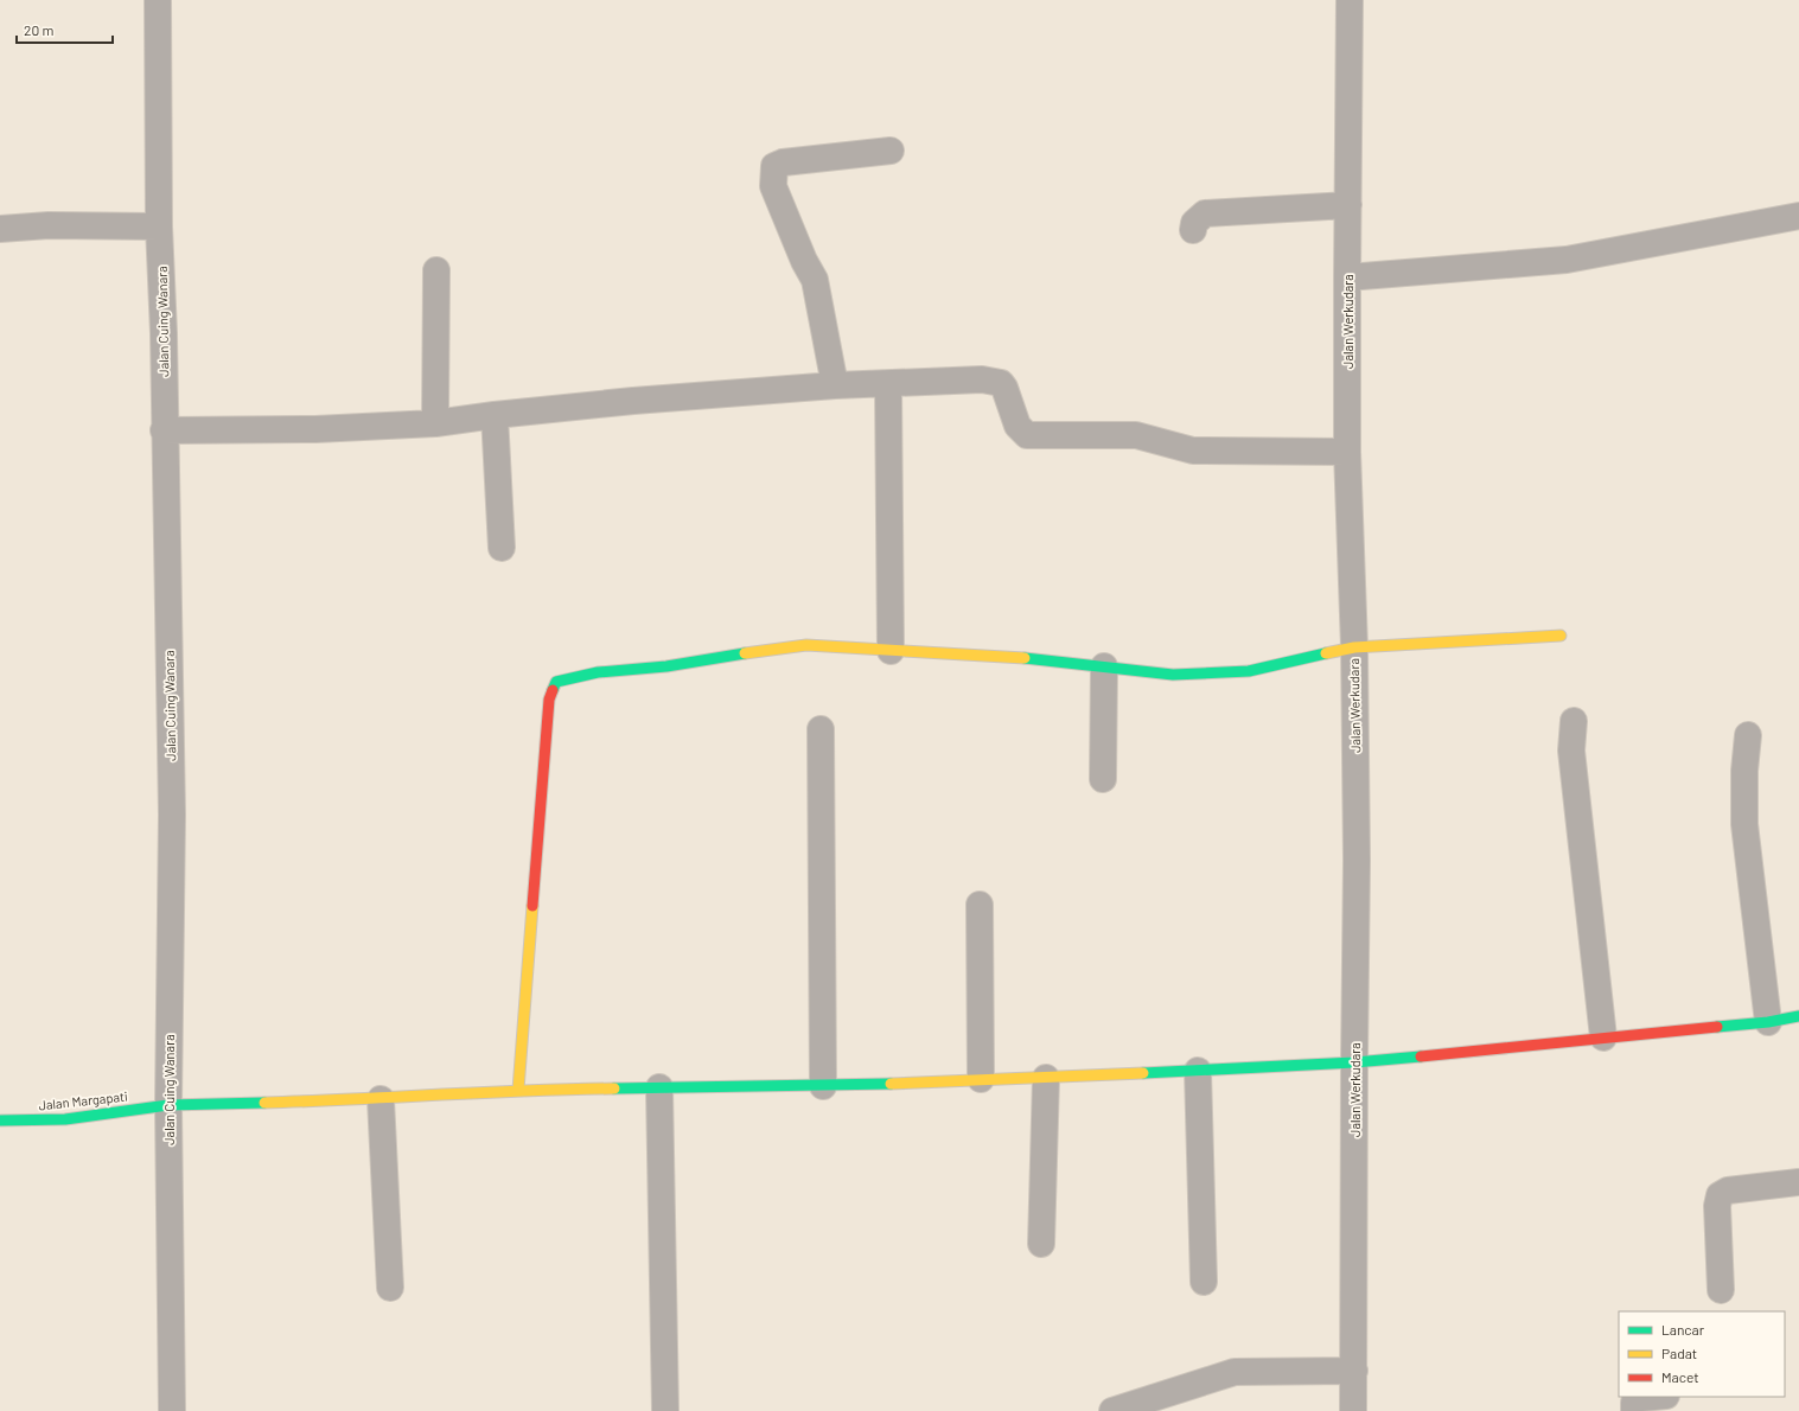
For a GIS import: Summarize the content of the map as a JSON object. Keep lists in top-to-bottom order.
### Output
{
  "streets": {
    "street": ["Jalan Cuing Wanara", "Jalan Werkudara", "Jalan Margapati"]
  },
  "crossings": [
    ["Jalan Cuing Wanara", "Jalan Margapati"],
    ["Jalan Werkudara", "Jalan Margapati"]
  ],
  "legend": ["Lancar", "Padat", "Macet"],
  "scale_bar": "20 m"
}
